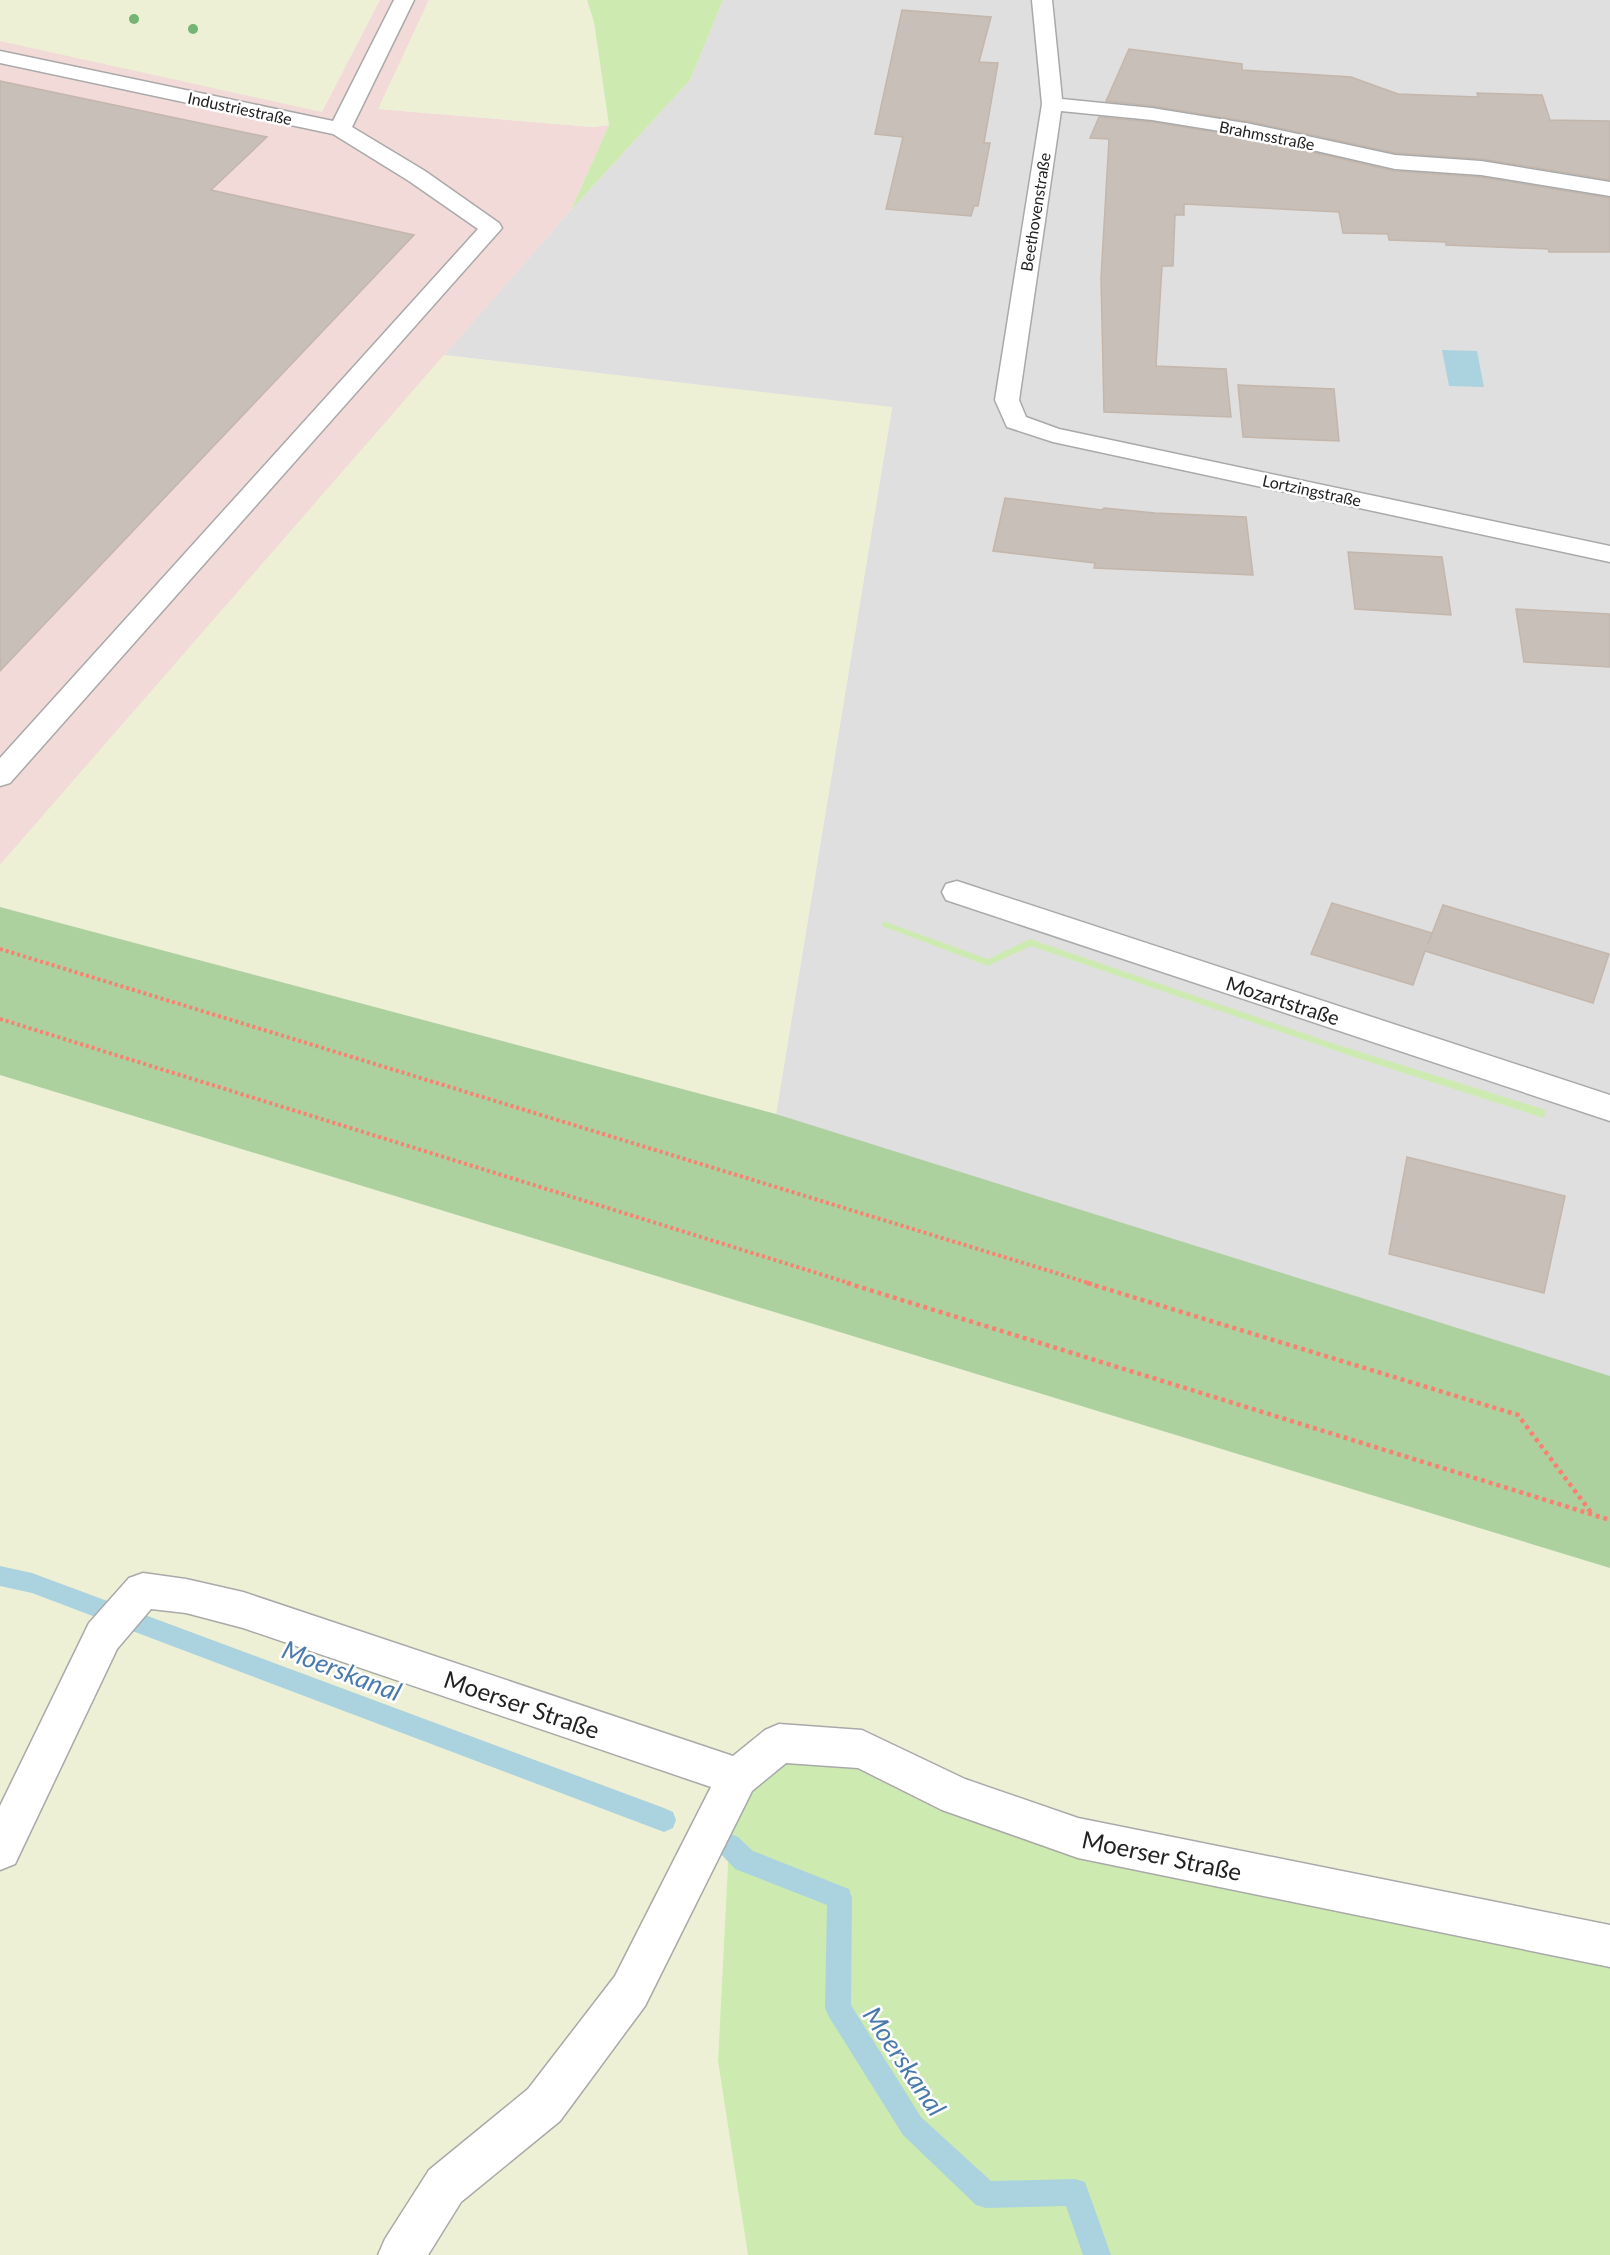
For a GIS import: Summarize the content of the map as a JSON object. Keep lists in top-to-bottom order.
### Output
{
  "streets": {
    "street": [
      "Industriestraße",
      "Brahmsstraße",
      "Beethovenstraße",
      "Lortzingstraße",
      "Mozartstraße",
      "Moerser Straße"
    ]
  },
  "crossings": [
    ["Brahmsstraße", "Beethovenstraße"],
    ["Beethovenstraße", "Lortzingstraße"]
  ],
  "water": ["Moerskanal"]
}
